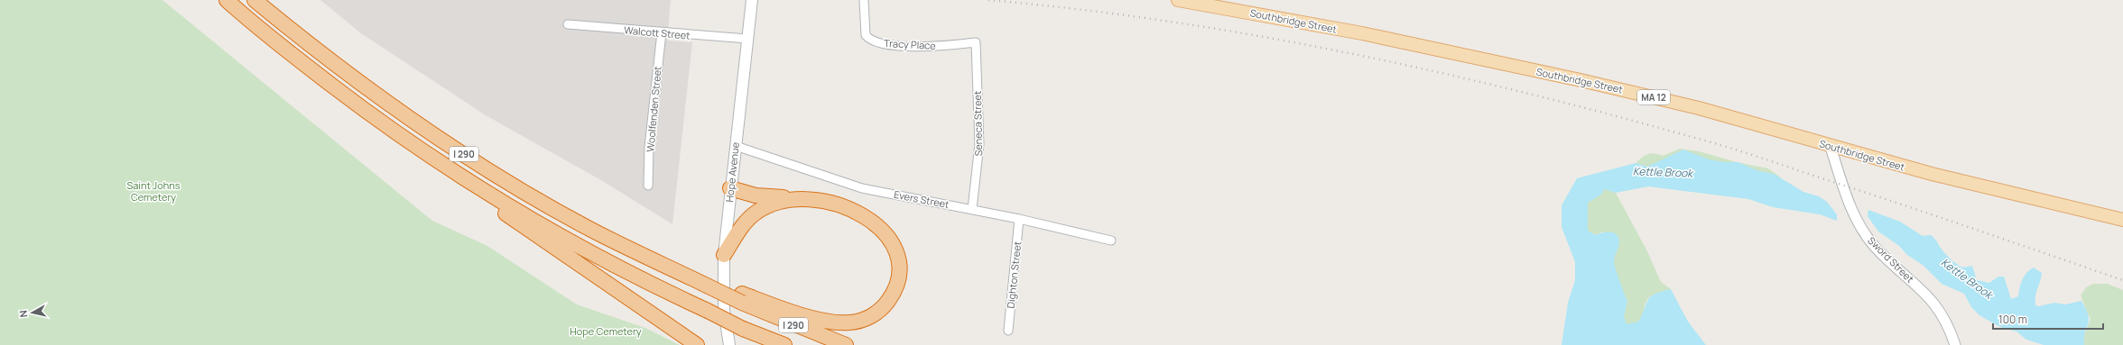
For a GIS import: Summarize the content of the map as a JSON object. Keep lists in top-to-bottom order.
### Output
{
  "streets": {
    "highway": ["I 290"],
    "main road": ["Southbridge Street", "MA 12", "Hope Avenue"],
    "street": [
      "Walcott Street",
      "Tracy Place",
      "Woolfenden Street",
      "Seneca Street",
      "Evers Street",
      "Sword Street",
      "Dighton Street"
    ]
  },
  "crossings": [
    ["Southbridge Street", "Sword Street"],
    ["Walcott Street", "Woolfenden Street"],
    ["Walcott Street", "Hope Avenue"],
    ["Tracy Place", "Seneca Street"],
    ["Seneca Street", "Evers Street"],
    ["Hope Avenue", "Evers Street"],
    ["Evers Street", "Dighton Street"]
  ],
  "water": ["Kettle Brook"],
  "parks": ["Saint Johns Cemetery", "Hope Cemetery"],
  "scale_bar": "100 m",
  "north": "left"
}
